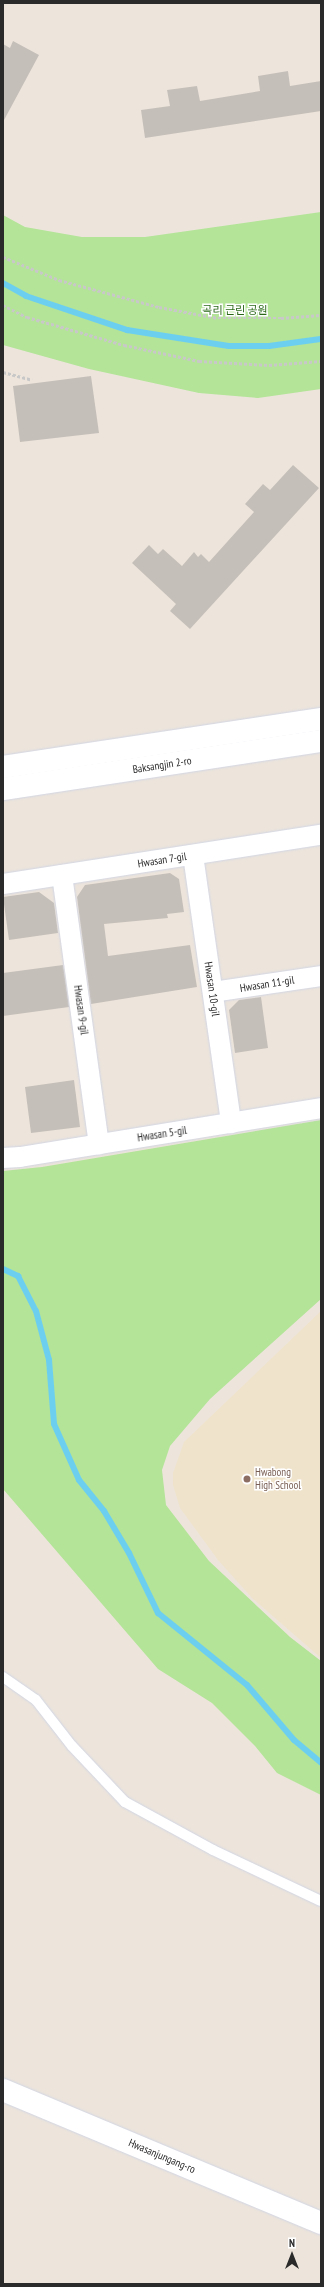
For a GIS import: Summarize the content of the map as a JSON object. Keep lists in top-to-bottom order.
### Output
{
  "streets": {
    "street": [
      "Baksangjin 2-ro",
      "Hwasan 7-gil",
      "Hwasan 11-gil",
      "Hwasan 10-gil",
      "Hwasan 9-gil",
      "Hwasan 5-gil",
      "Hwasanjungang-ro"
    ]
  },
  "crossings": [
    ["Hwasan 7-gil", "Hwasan 10-gil"],
    ["Hwasan 7-gil", "Hwasan 9-gil"],
    ["Hwasan 11-gil", "Hwasan 10-gil"],
    ["Hwasan 10-gil", "Hwasan 5-gil"],
    ["Hwasan 9-gil", "Hwasan 5-gil"]
  ],
  "parks": ["곡리 근린 공원"],
  "places": ["Hwabong High School"],
  "north": "top"
}
